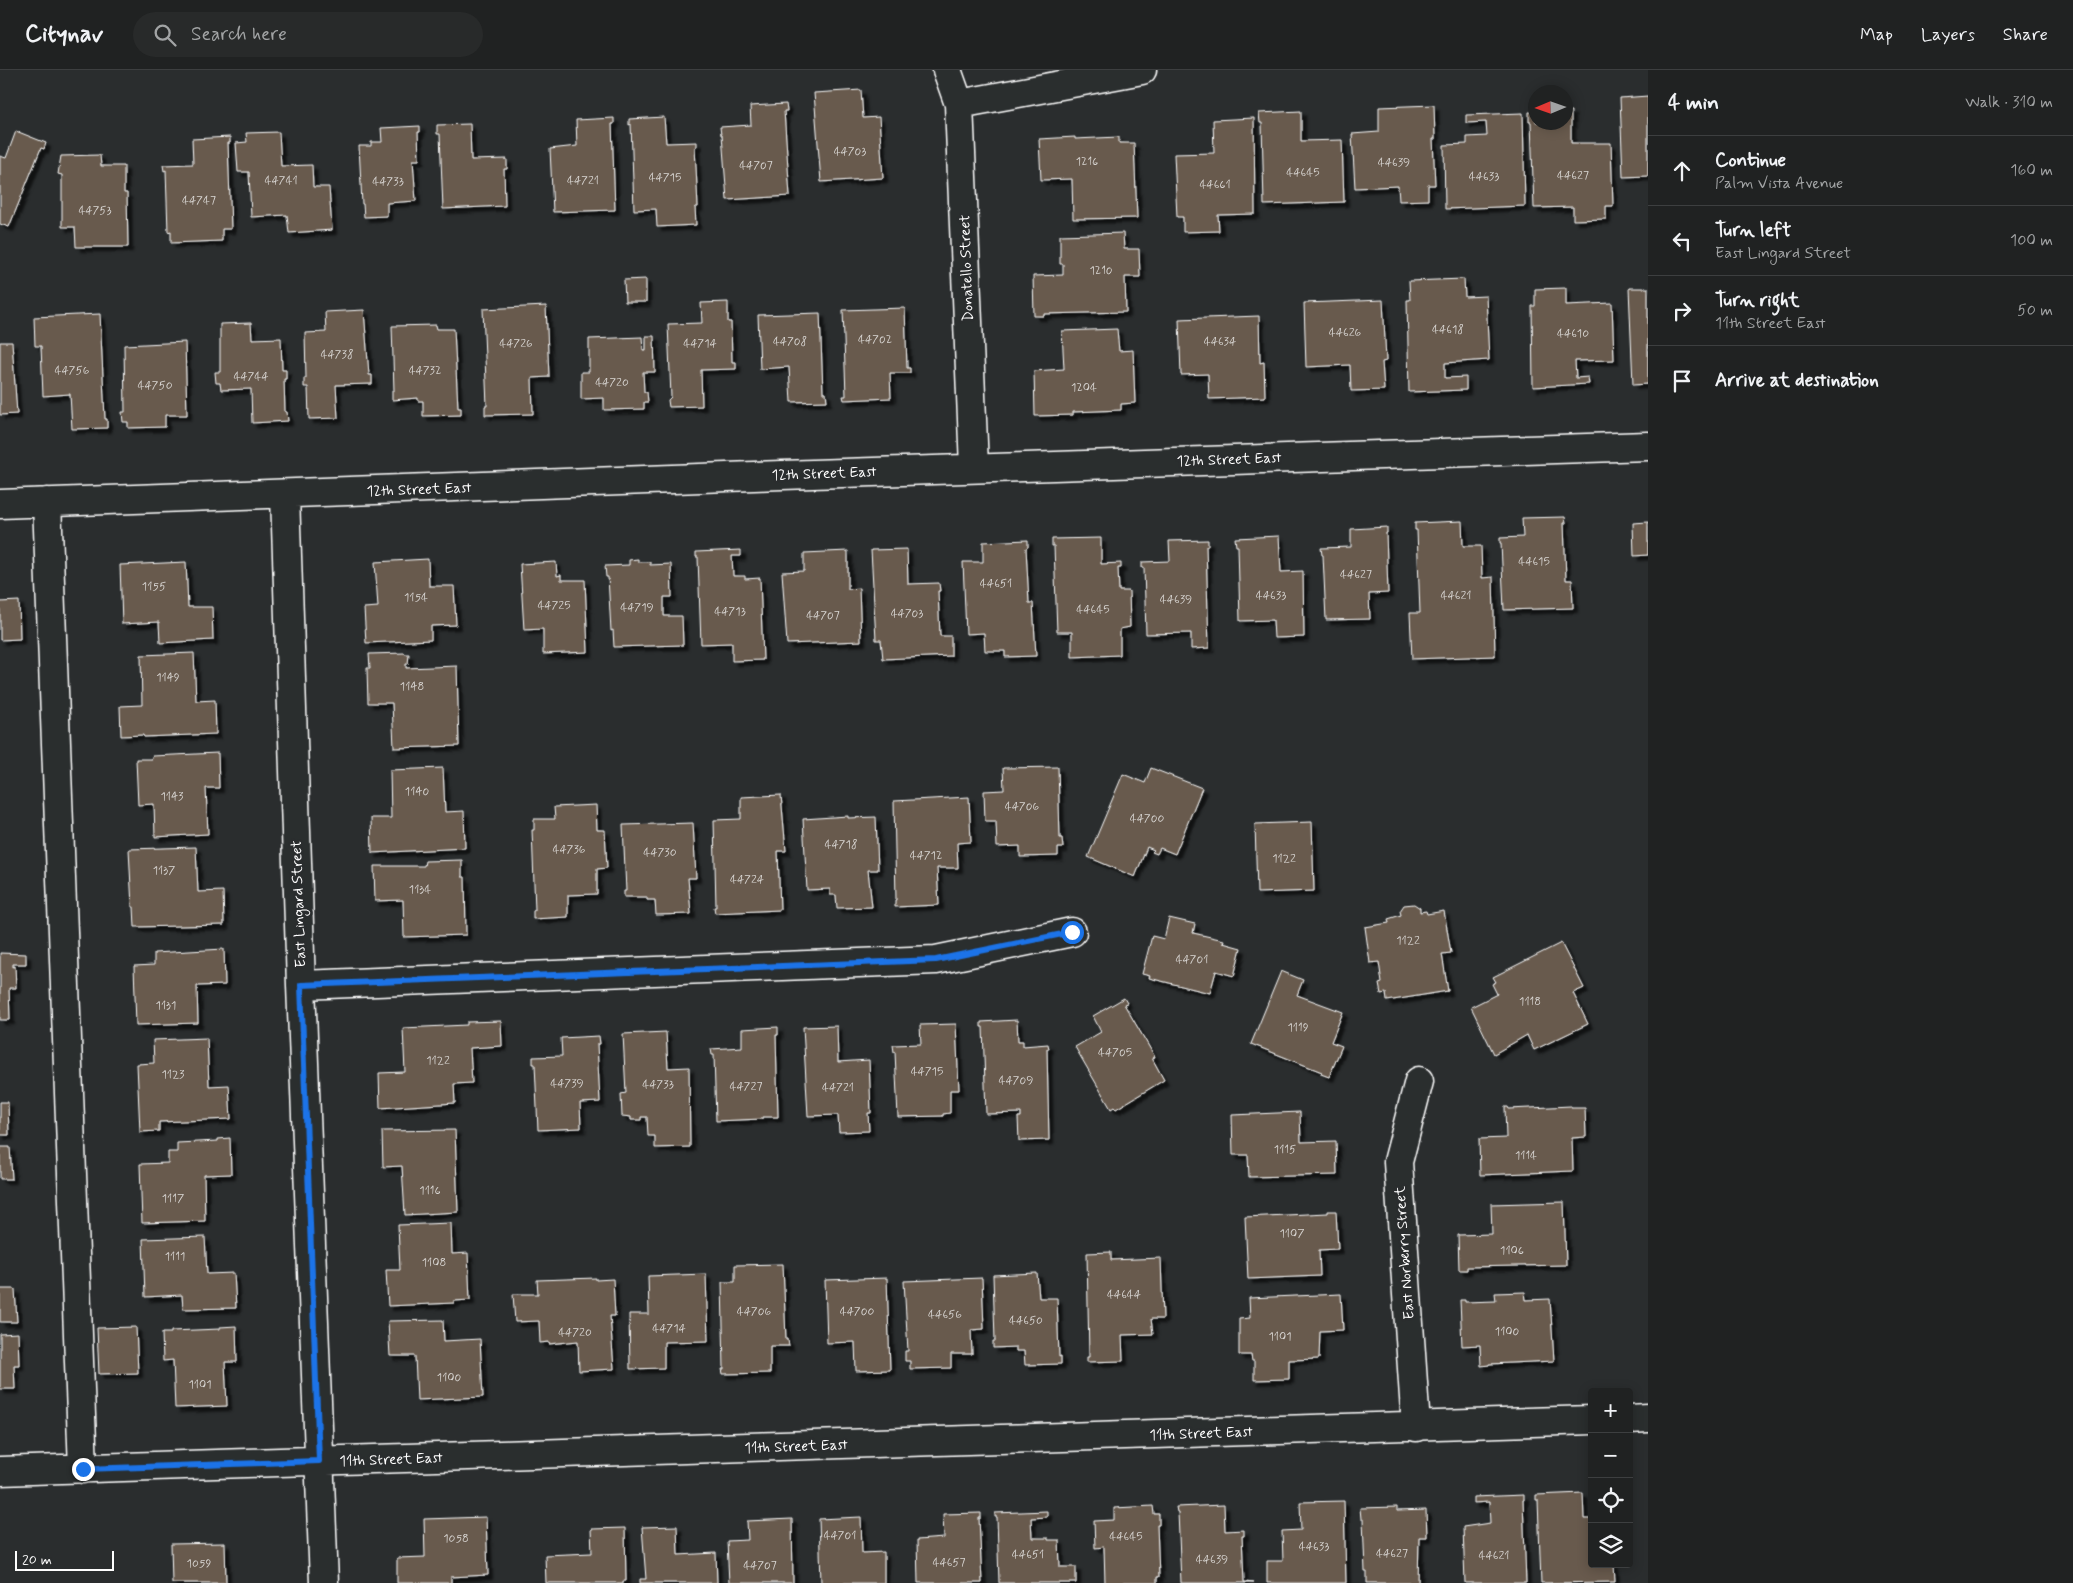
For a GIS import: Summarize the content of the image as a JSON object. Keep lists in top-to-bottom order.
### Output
{
  "streets": {
    "street": [
      "Donatello Street",
      "12th Street East",
      "East Lingard Street",
      "East Norberry Street",
      "11th Street East"
    ]
  },
  "crossings": [
    ["Donatello Street", "12th Street East"],
    ["12th Street East", "East Lingard Street"],
    ["East Lingard Street", "11th Street East"],
    ["East Norberry Street", "11th Street East"]
  ],
  "house_numbers": [
    "44703",
    "1216",
    "44639",
    "44707",
    "44645",
    "44627",
    "44633",
    "44715",
    "44741",
    "44721",
    "44733",
    "44661",
    "44747",
    "44753",
    "1210",
    "44618",
    "44626",
    "44610",
    "44702",
    "44708",
    "44634",
    "44726",
    "44714",
    "44738",
    "44756",
    "44732",
    "44744",
    "44720",
    "44750",
    "1204",
    "44615",
    "44627",
    "44651",
    "1155",
    "44633",
    "44621",
    "1154",
    "44639",
    "44725",
    "44719",
    "44645",
    "44713",
    "44703",
    "44707",
    "1149",
    "1148",
    "1140",
    "1143",
    "44706",
    "44700",
    "44718",
    "44736",
    "44730",
    "44712",
    "1122",
    "1137",
    "44724",
    "1134",
    "1122",
    "44701",
    "1118",
    "1131",
    "1119",
    "44705",
    "1122",
    "44715",
    "1123",
    "44709",
    "44739",
    "44733",
    "44727",
    "44721",
    "1115",
    "1114",
    "1116",
    "1117",
    "1107",
    "1106",
    "1111",
    "1108",
    "44644",
    "44706",
    "44700",
    "44656",
    "44650",
    "44714",
    "1100",
    "44720",
    "1101",
    "1100",
    "1101",
    "44701",
    "44645",
    "1058",
    "44633",
    "44627",
    "44651",
    "44621",
    "44639",
    "44657",
    "1059",
    "44707"
  ],
  "scale_bar": "20 m",
  "north": "left",
  "page": {
    "header": "Citynav",
    "search": "Search here",
    "nav": ["Map", "Layers", "Share"],
    "heading": ["4 min", "Walk · 310 m"],
    "list": [
      ["Continue", "Palm Vista Avenue", "160 m"],
      ["Turn left", "East Lingard Street", "100 m"],
      ["Turn right", "11th Street East", "50 m"],
      "Arrive at destination"
    ],
    "map_buttons": ["+", "−"],
    "scale": "20 m"
  }
}
